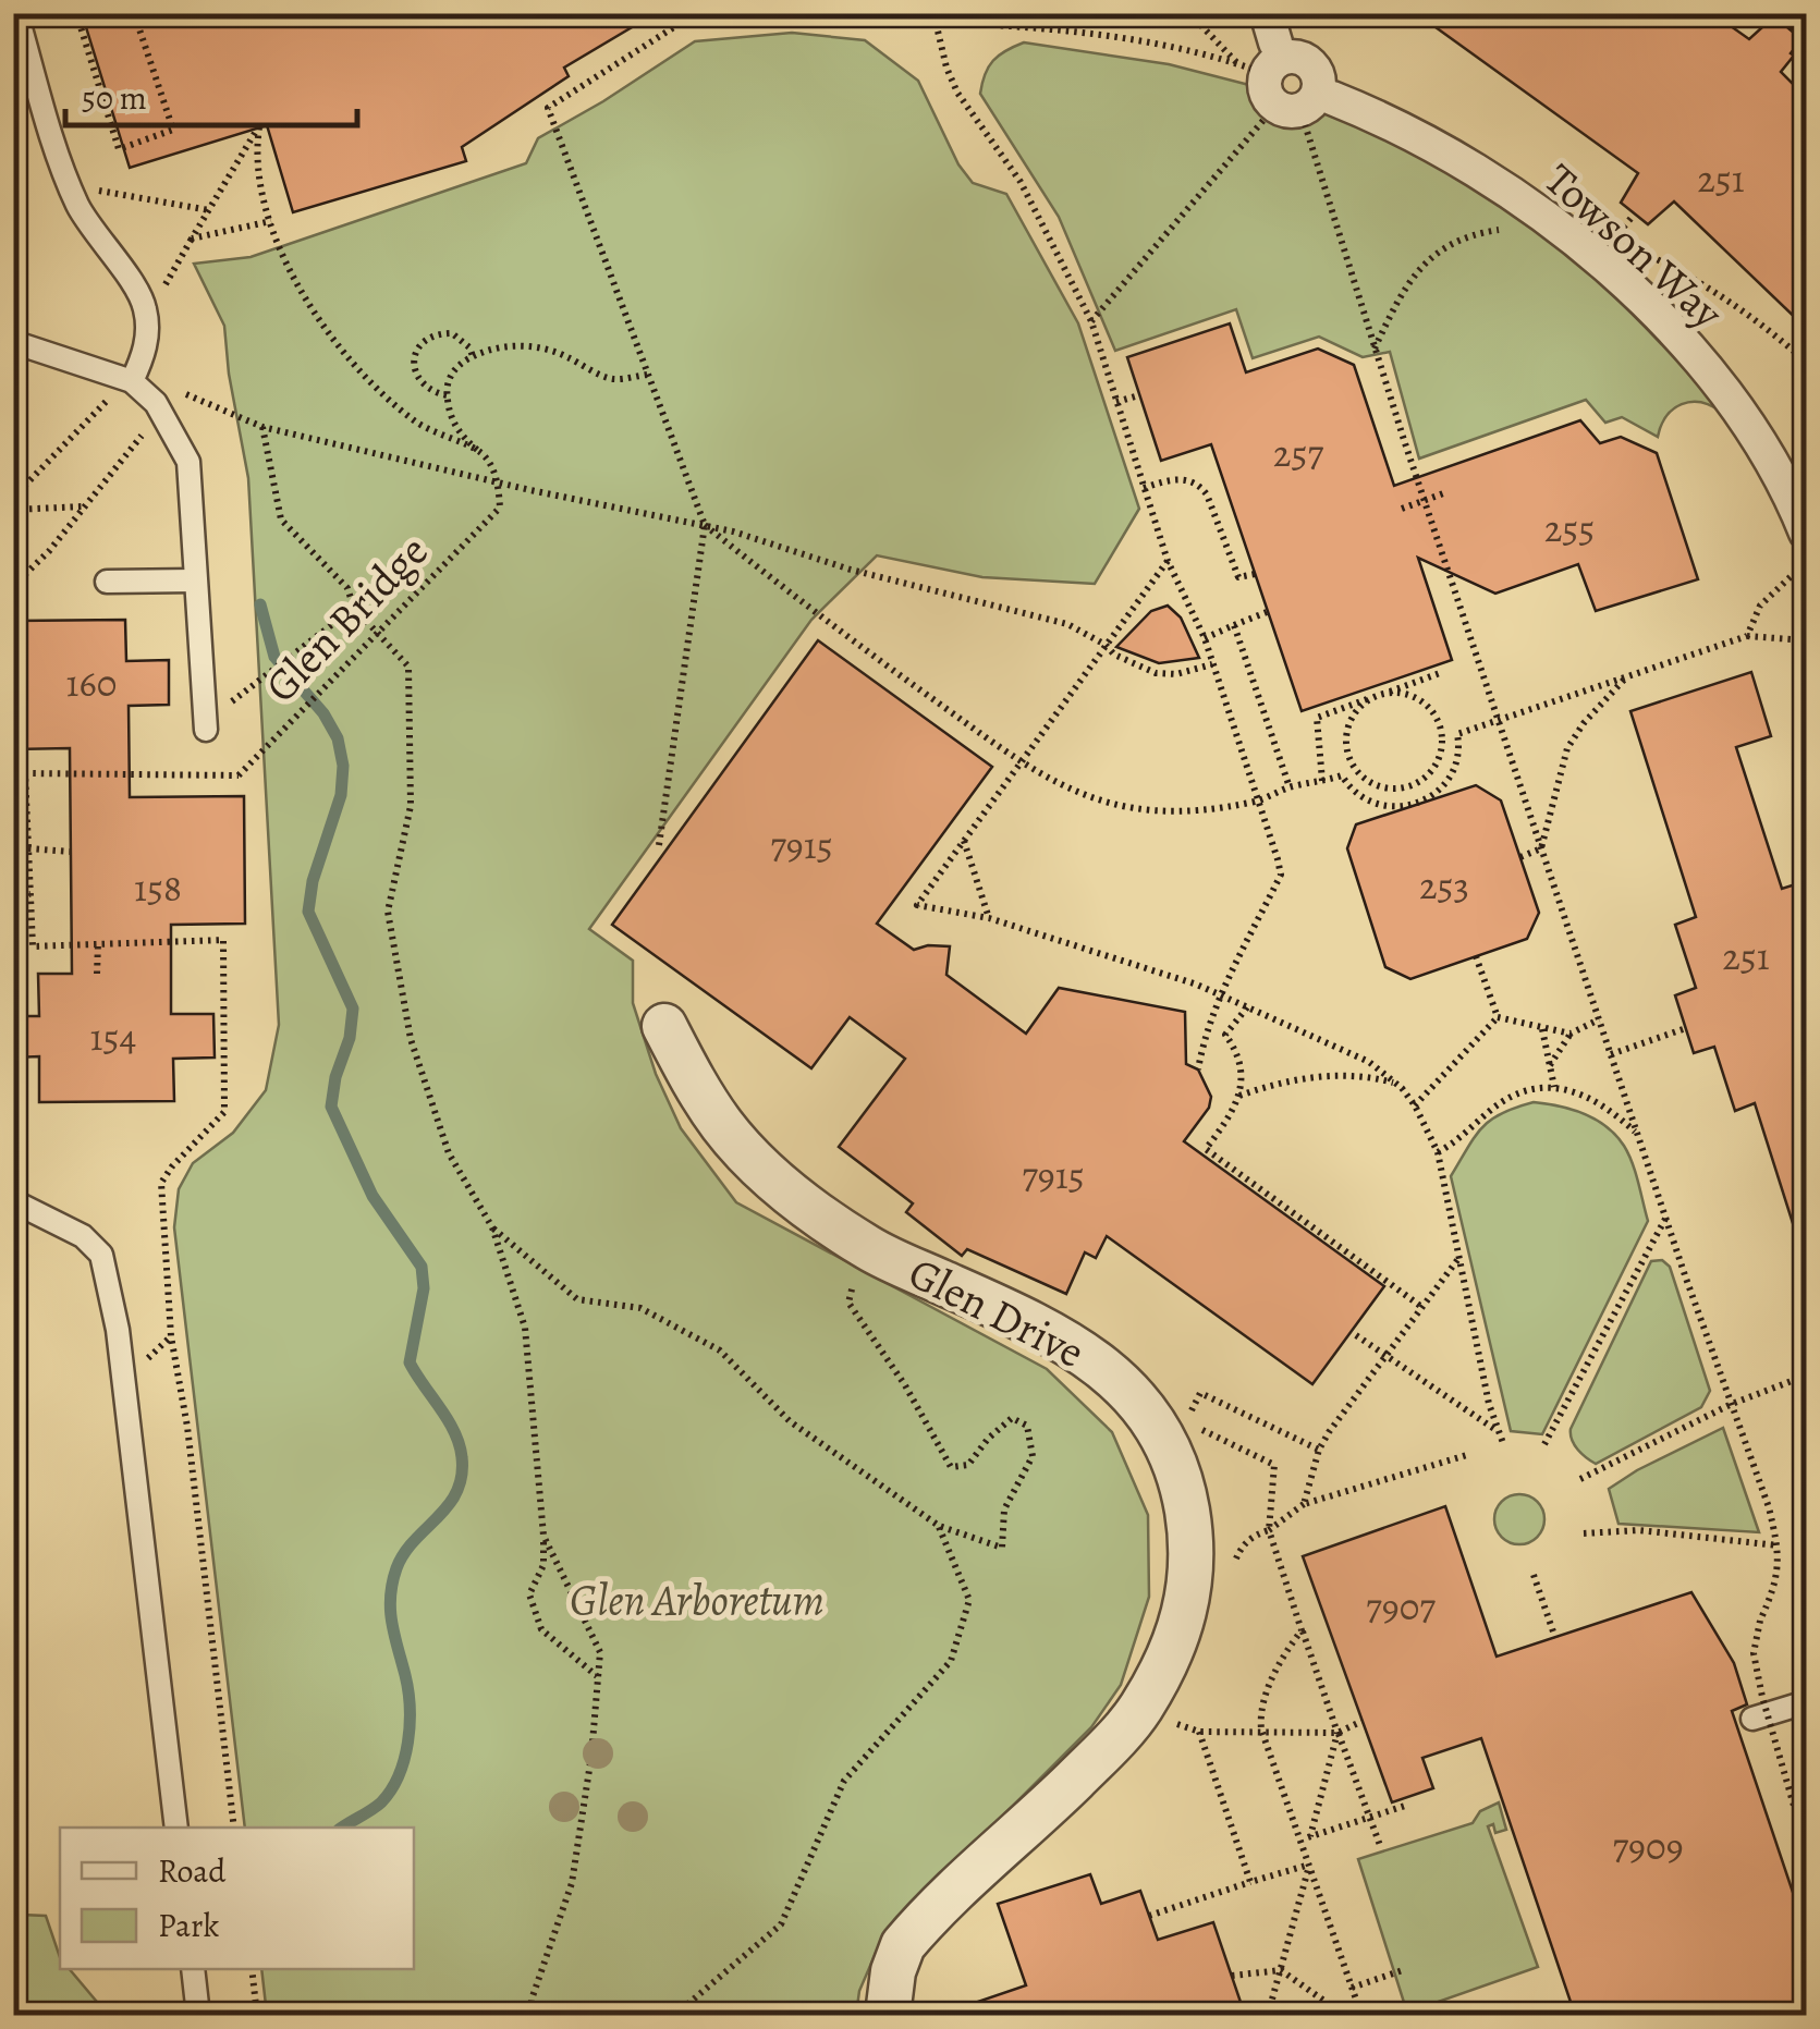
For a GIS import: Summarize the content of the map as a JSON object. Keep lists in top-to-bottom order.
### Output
{
  "streets": {
    "street": ["Towson Way", "Glen Drive"],
    "path": ["Glen Bridge"]
  },
  "parks": ["Glen Arboretum"],
  "house_numbers": [
    "251",
    "257",
    "255",
    "160",
    "7915",
    "253",
    "158",
    "251",
    "154",
    "7915",
    "7907",
    "7909"
  ],
  "legend": ["Road", "Park"],
  "scale_bar": "50 m"
}
